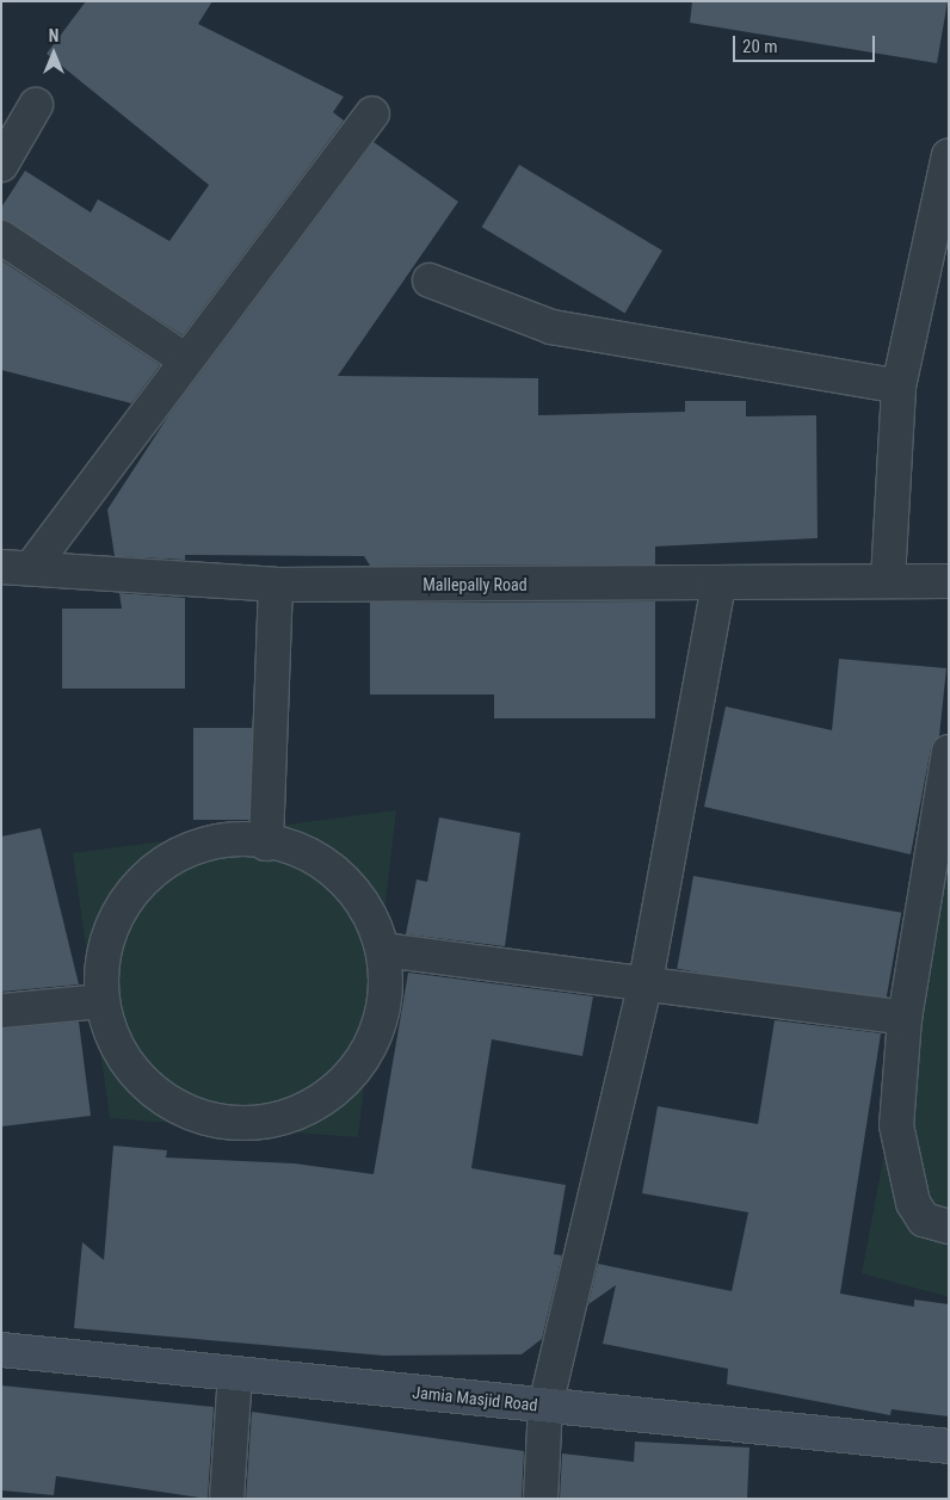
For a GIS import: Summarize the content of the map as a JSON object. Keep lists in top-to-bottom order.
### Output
{
  "streets": {
    "main road": ["Jamia Masjid Road"],
    "street": ["Mallepally Road"]
  },
  "scale_bar": "20 m",
  "north": "top"
}
